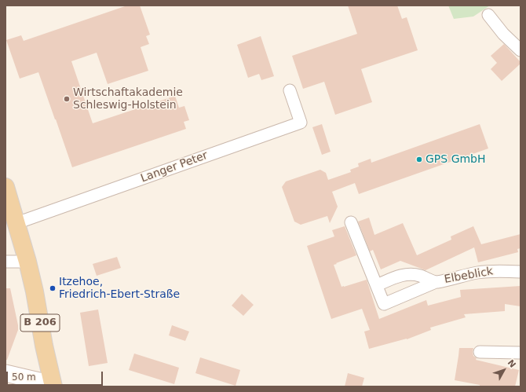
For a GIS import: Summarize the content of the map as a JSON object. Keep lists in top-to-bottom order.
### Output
{
  "streets": {
    "main road": ["B 206"],
    "street": ["Langer Peter", "Elbeblick"]
  },
  "crossings": [
    ["Langer Peter", "B 206"]
  ],
  "places": ["Wirtschaftakademie Schleswig-Holstein", "GPS GmbH", "Itzehoe, Friedrich-Ebert-Straße"],
  "scale_bar": "50 m",
  "north": "top right"
}
